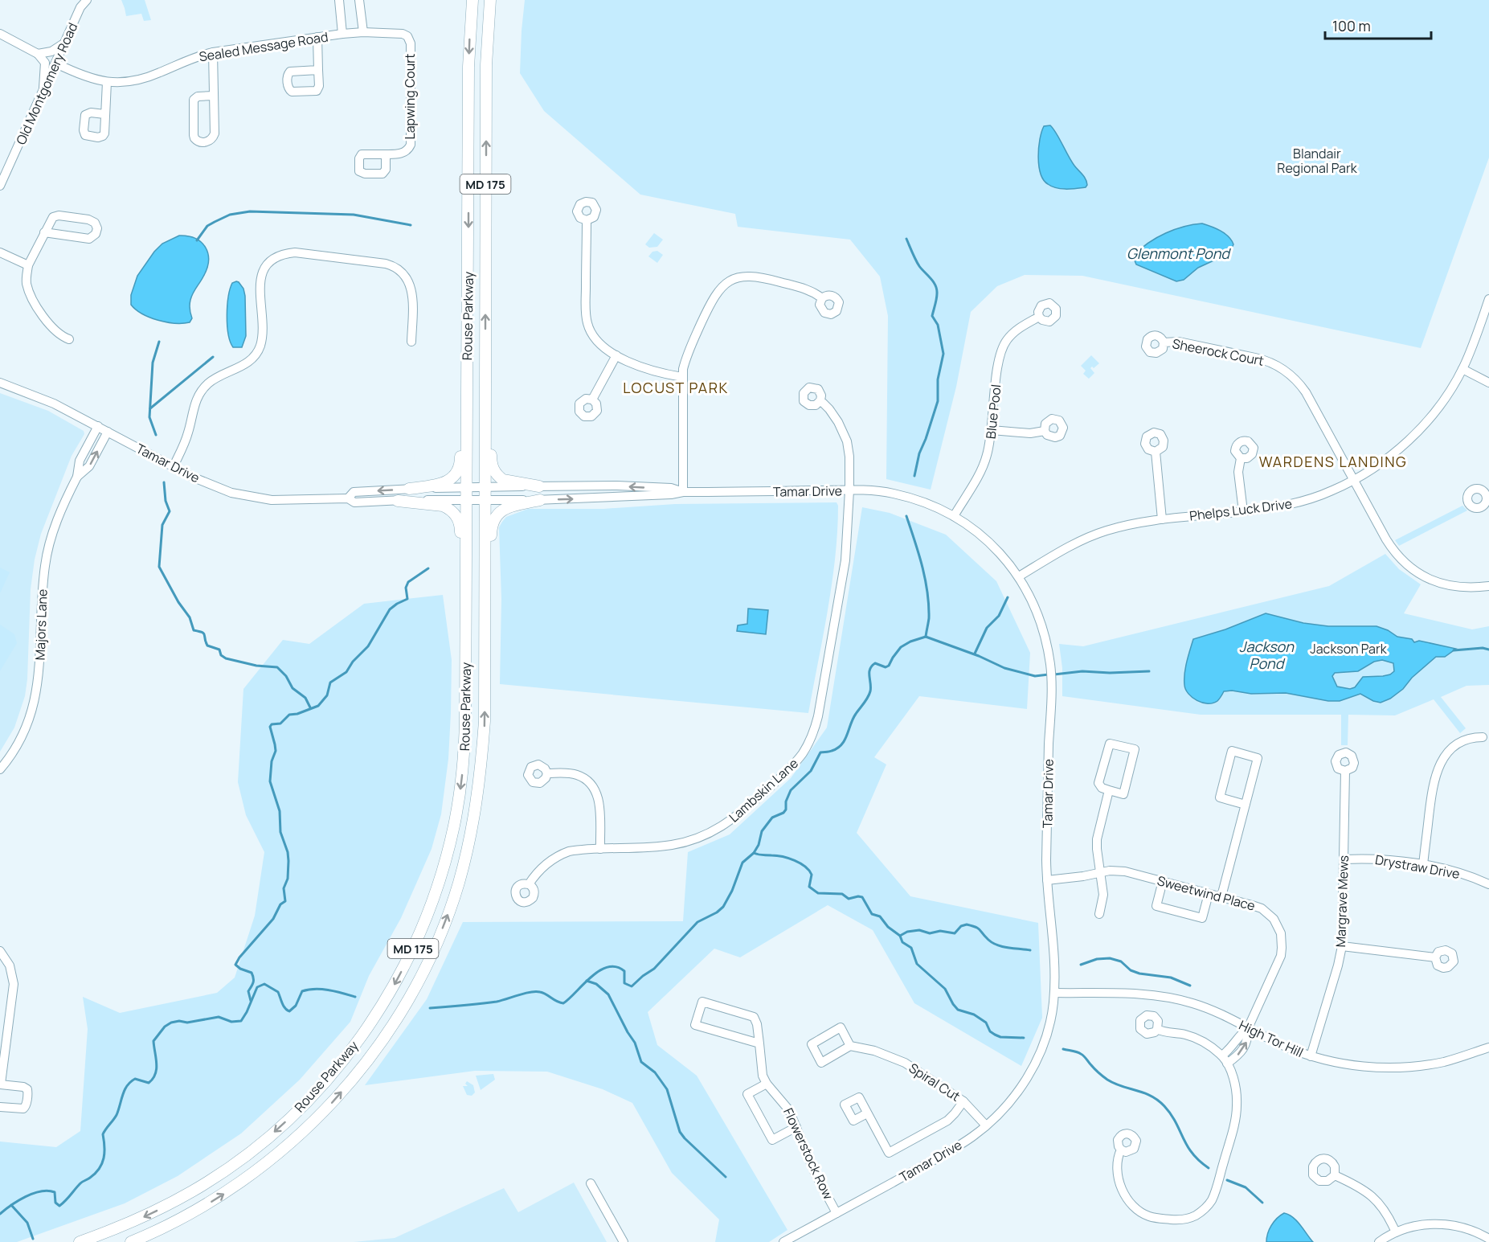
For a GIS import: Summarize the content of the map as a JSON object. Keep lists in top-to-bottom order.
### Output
{
  "streets": {
    "main road": ["MD 175", "Rouse Parkway"],
    "street": [
      "Sealed Message Road",
      "Old Montgomery Road",
      "Lapwing Court",
      "Sheerock Court",
      "Blue Pool",
      "Tamar Drive",
      "Phelps Luck Drive",
      "Majors Lane",
      "Lambskin Lane",
      "Drystraw Drive",
      "Sweetwind Place",
      "Margrave Mews",
      "High Tor Hill",
      "Spiral Cut",
      "Flowerstock Row"
    ]
  },
  "crossings": [
    ["Sealed Message Road", "Old Montgomery Road"],
    ["Sealed Message Road", "Lapwing Court"],
    ["Rouse Parkway", "Tamar Drive"],
    ["Sheerock Court", "Phelps Luck Drive"],
    ["Blue Pool", "Tamar Drive"],
    ["Tamar Drive", "Phelps Luck Drive"],
    ["Tamar Drive", "Majors Lane"],
    ["Tamar Drive", "Lambskin Lane"],
    ["Tamar Drive", "Sweetwind Place"],
    ["Tamar Drive", "High Tor Hill"],
    ["Tamar Drive", "Spiral Cut"],
    ["Tamar Drive", "Flowerstock Row"],
    ["Drystraw Drive", "Margrave Mews"],
    ["Sweetwind Place", "High Tor Hill"],
    ["Margrave Mews", "High Tor Hill"]
  ],
  "districts": ["LOCUST PARK", "WARDENS LANDING"],
  "water": ["Glenmont Pond", "Jackson Pond"],
  "parks": ["Blandair Regional Park", "Jackson Park"],
  "scale_bar": "100 m"
}
